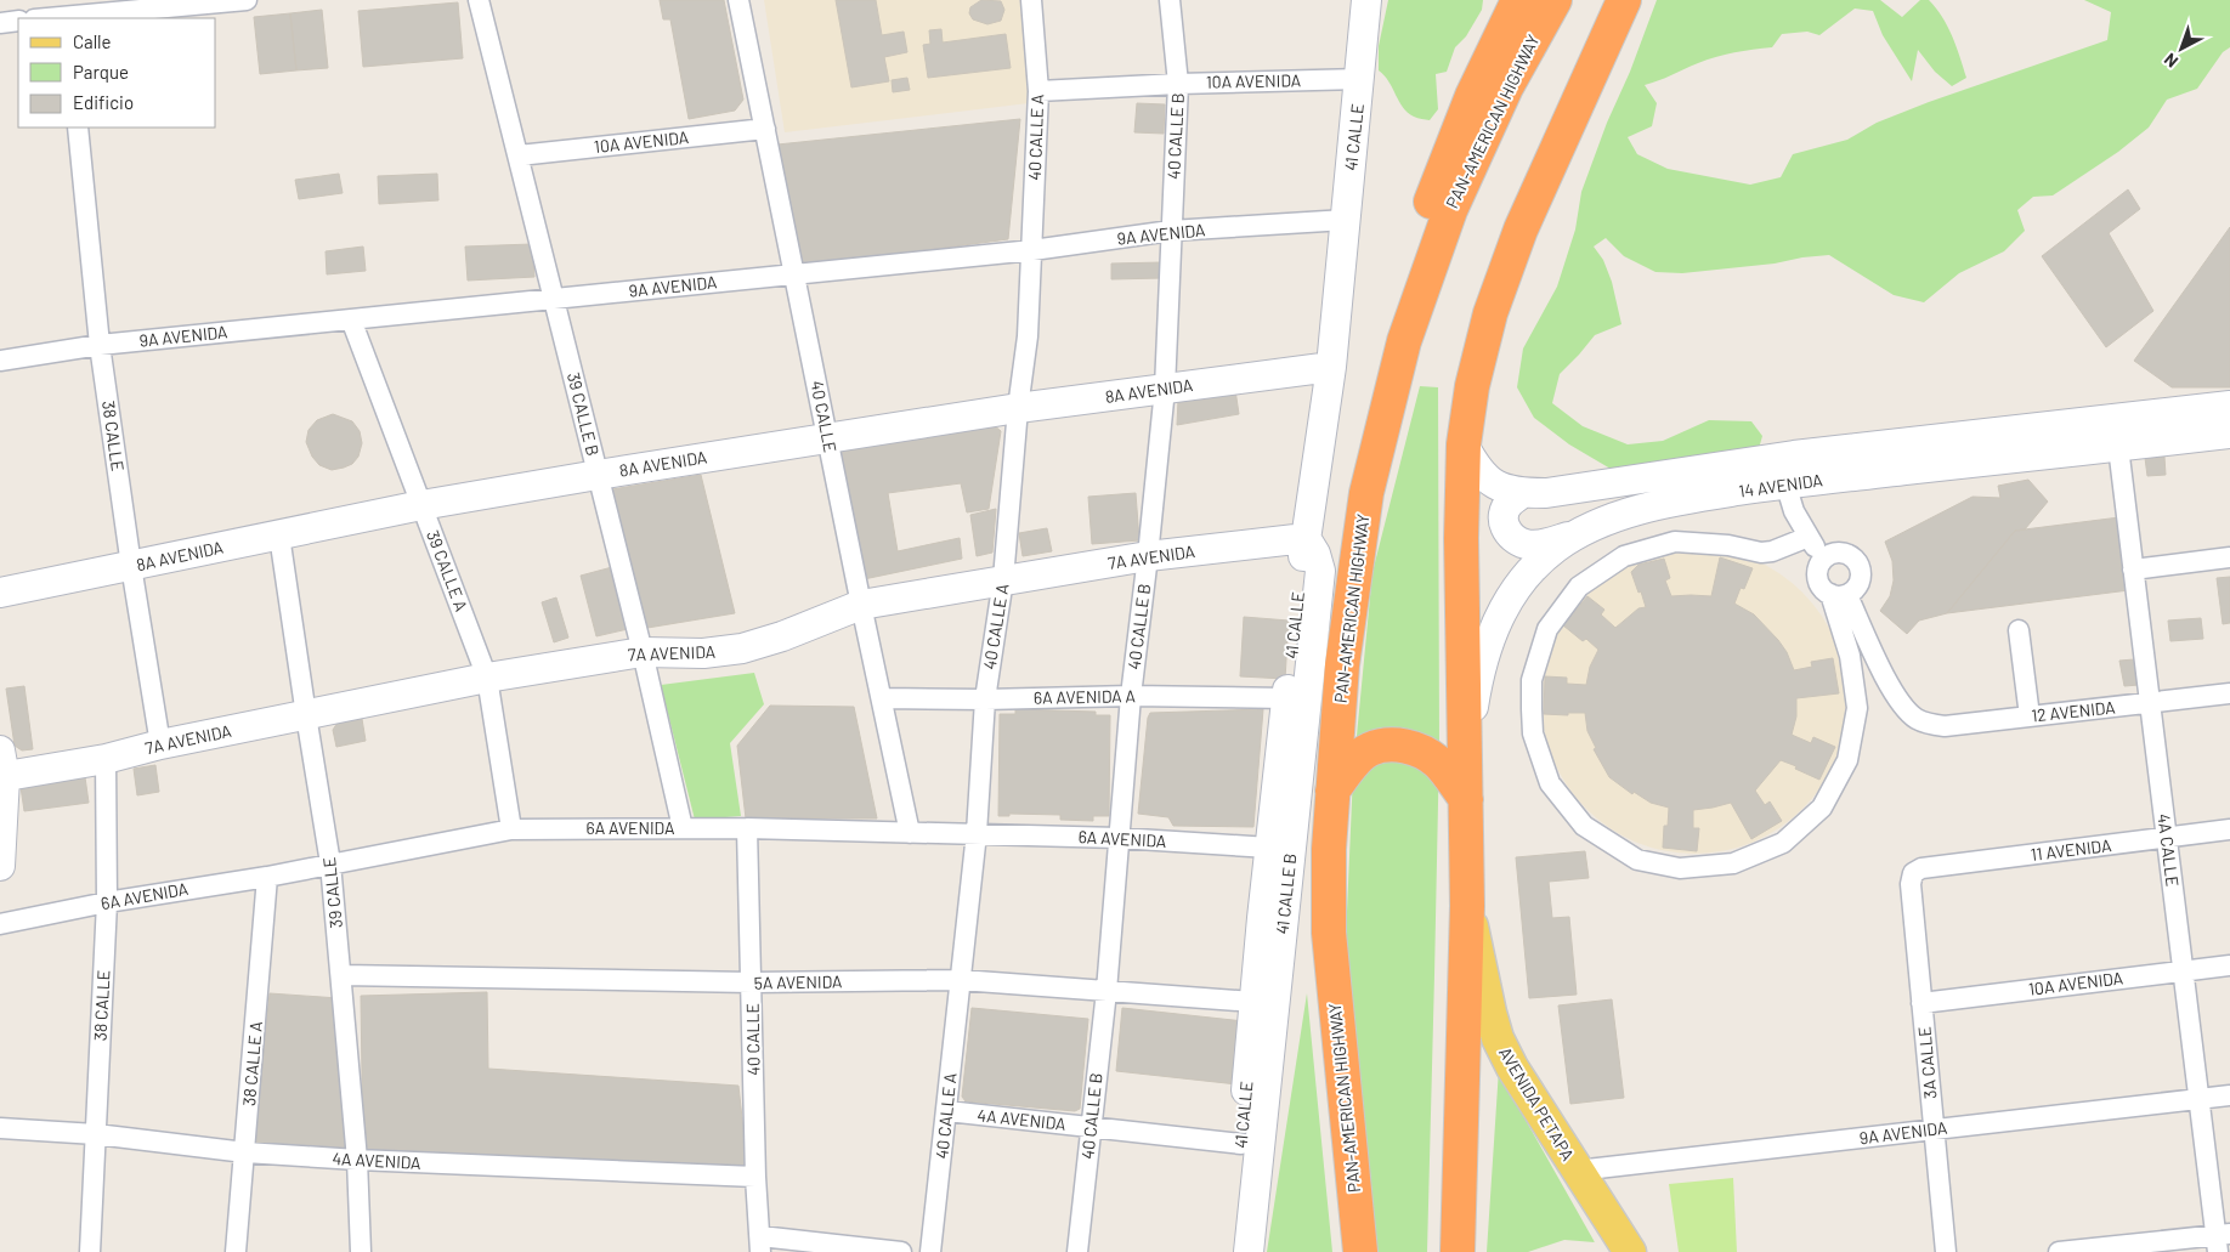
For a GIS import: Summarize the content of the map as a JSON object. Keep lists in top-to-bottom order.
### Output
{
  "streets": {
    "highway": ["PAN-AMERICAN HIGHWAY"],
    "main road": [
      "41 CALLE",
      "8A AVENIDA",
      "14 AVENIDA",
      "7A AVENIDA",
      "41 CALLE B",
      "AVENIDA PETAPA"
    ],
    "street": [
      "10A AVENIDA",
      "40 CALLE B",
      "40 CALLE A",
      "9A AVENIDA",
      "39 CALLE B",
      "40 CALLE",
      "38 CALLE",
      "39 CALLE A",
      "6A AVENIDA A",
      "12 AVENIDA",
      "6A AVENIDA",
      "11 AVENIDA",
      "4A CALLE",
      "39 CALLE",
      "5A AVENIDA",
      "3A CALLE",
      "38 CALLE A",
      "4A AVENIDA"
    ]
  },
  "crossings": [
    ["10A AVENIDA", "40 CALLE B"],
    ["10A AVENIDA", "40 CALLE A"],
    ["10A AVENIDA", "41 CALLE"],
    ["10A AVENIDA", "39 CALLE B"],
    ["10A AVENIDA", "40 CALLE"],
    ["10A AVENIDA", "4A CALLE"],
    ["10A AVENIDA", "3A CALLE"],
    ["40 CALLE B", "9A AVENIDA"],
    ["40 CALLE B", "8A AVENIDA"],
    ["40 CALLE B", "7A AVENIDA"],
    ["40 CALLE B", "6A AVENIDA A"],
    ["40 CALLE B", "6A AVENIDA"],
    ["40 CALLE B", "5A AVENIDA"],
    ["40 CALLE B", "4A AVENIDA"],
    ["40 CALLE A", "9A AVENIDA"],
    ["40 CALLE A", "8A AVENIDA"],
    ["40 CALLE A", "7A AVENIDA"],
    ["40 CALLE A", "6A AVENIDA A"],
    ["40 CALLE A", "6A AVENIDA"],
    ["40 CALLE A", "5A AVENIDA"],
    ["40 CALLE A", "4A AVENIDA"],
    ["41 CALLE", "9A AVENIDA"],
    ["41 CALLE", "8A AVENIDA"],
    ["41 CALLE", "7A AVENIDA"],
    ["41 CALLE", "6A AVENIDA A"],
    ["41 CALLE", "6A AVENIDA"],
    ["41 CALLE", "41 CALLE B"],
    ["41 CALLE", "5A AVENIDA"],
    ["41 CALLE", "4A AVENIDA"],
    ["9A AVENIDA", "39 CALLE B"],
    ["9A AVENIDA", "40 CALLE"],
    ["9A AVENIDA", "38 CALLE"],
    ["9A AVENIDA", "39 CALLE A"],
    ["9A AVENIDA", "4A CALLE"],
    ["9A AVENIDA", "3A CALLE"],
    ["9A AVENIDA", "AVENIDA PETAPA"],
    ["8A AVENIDA", "39 CALLE B"],
    ["8A AVENIDA", "40 CALLE"],
    ["8A AVENIDA", "38 CALLE"],
    ["8A AVENIDA", "39 CALLE A"],
    ["8A AVENIDA", "39 CALLE"],
    ["39 CALLE B", "7A AVENIDA"],
    ["39 CALLE B", "6A AVENIDA"],
    ["40 CALLE", "7A AVENIDA"],
    ["40 CALLE", "6A AVENIDA A"],
    ["40 CALLE", "6A AVENIDA"],
    ["40 CALLE", "5A AVENIDA"],
    ["40 CALLE", "4A AVENIDA"],
    ["38 CALLE", "7A AVENIDA"],
    ["38 CALLE", "6A AVENIDA"],
    ["38 CALLE", "4A AVENIDA"],
    ["14 AVENIDA", "4A CALLE"],
    ["7A AVENIDA", "39 CALLE A"],
    ["7A AVENIDA", "39 CALLE"],
    ["7A AVENIDA", "41 CALLE B"],
    ["39 CALLE A", "6A AVENIDA"],
    ["12 AVENIDA", "4A CALLE"],
    ["6A AVENIDA", "39 CALLE"],
    ["6A AVENIDA", "38 CALLE A"],
    ["11 AVENIDA", "4A CALLE"],
    ["11 AVENIDA", "3A CALLE"],
    ["39 CALLE", "5A AVENIDA"],
    ["39 CALLE", "4A AVENIDA"],
    ["38 CALLE A", "4A AVENIDA"]
  ],
  "legend": ["Calle", "Parque", "Edificio"],
  "north": "bottom left"
}
